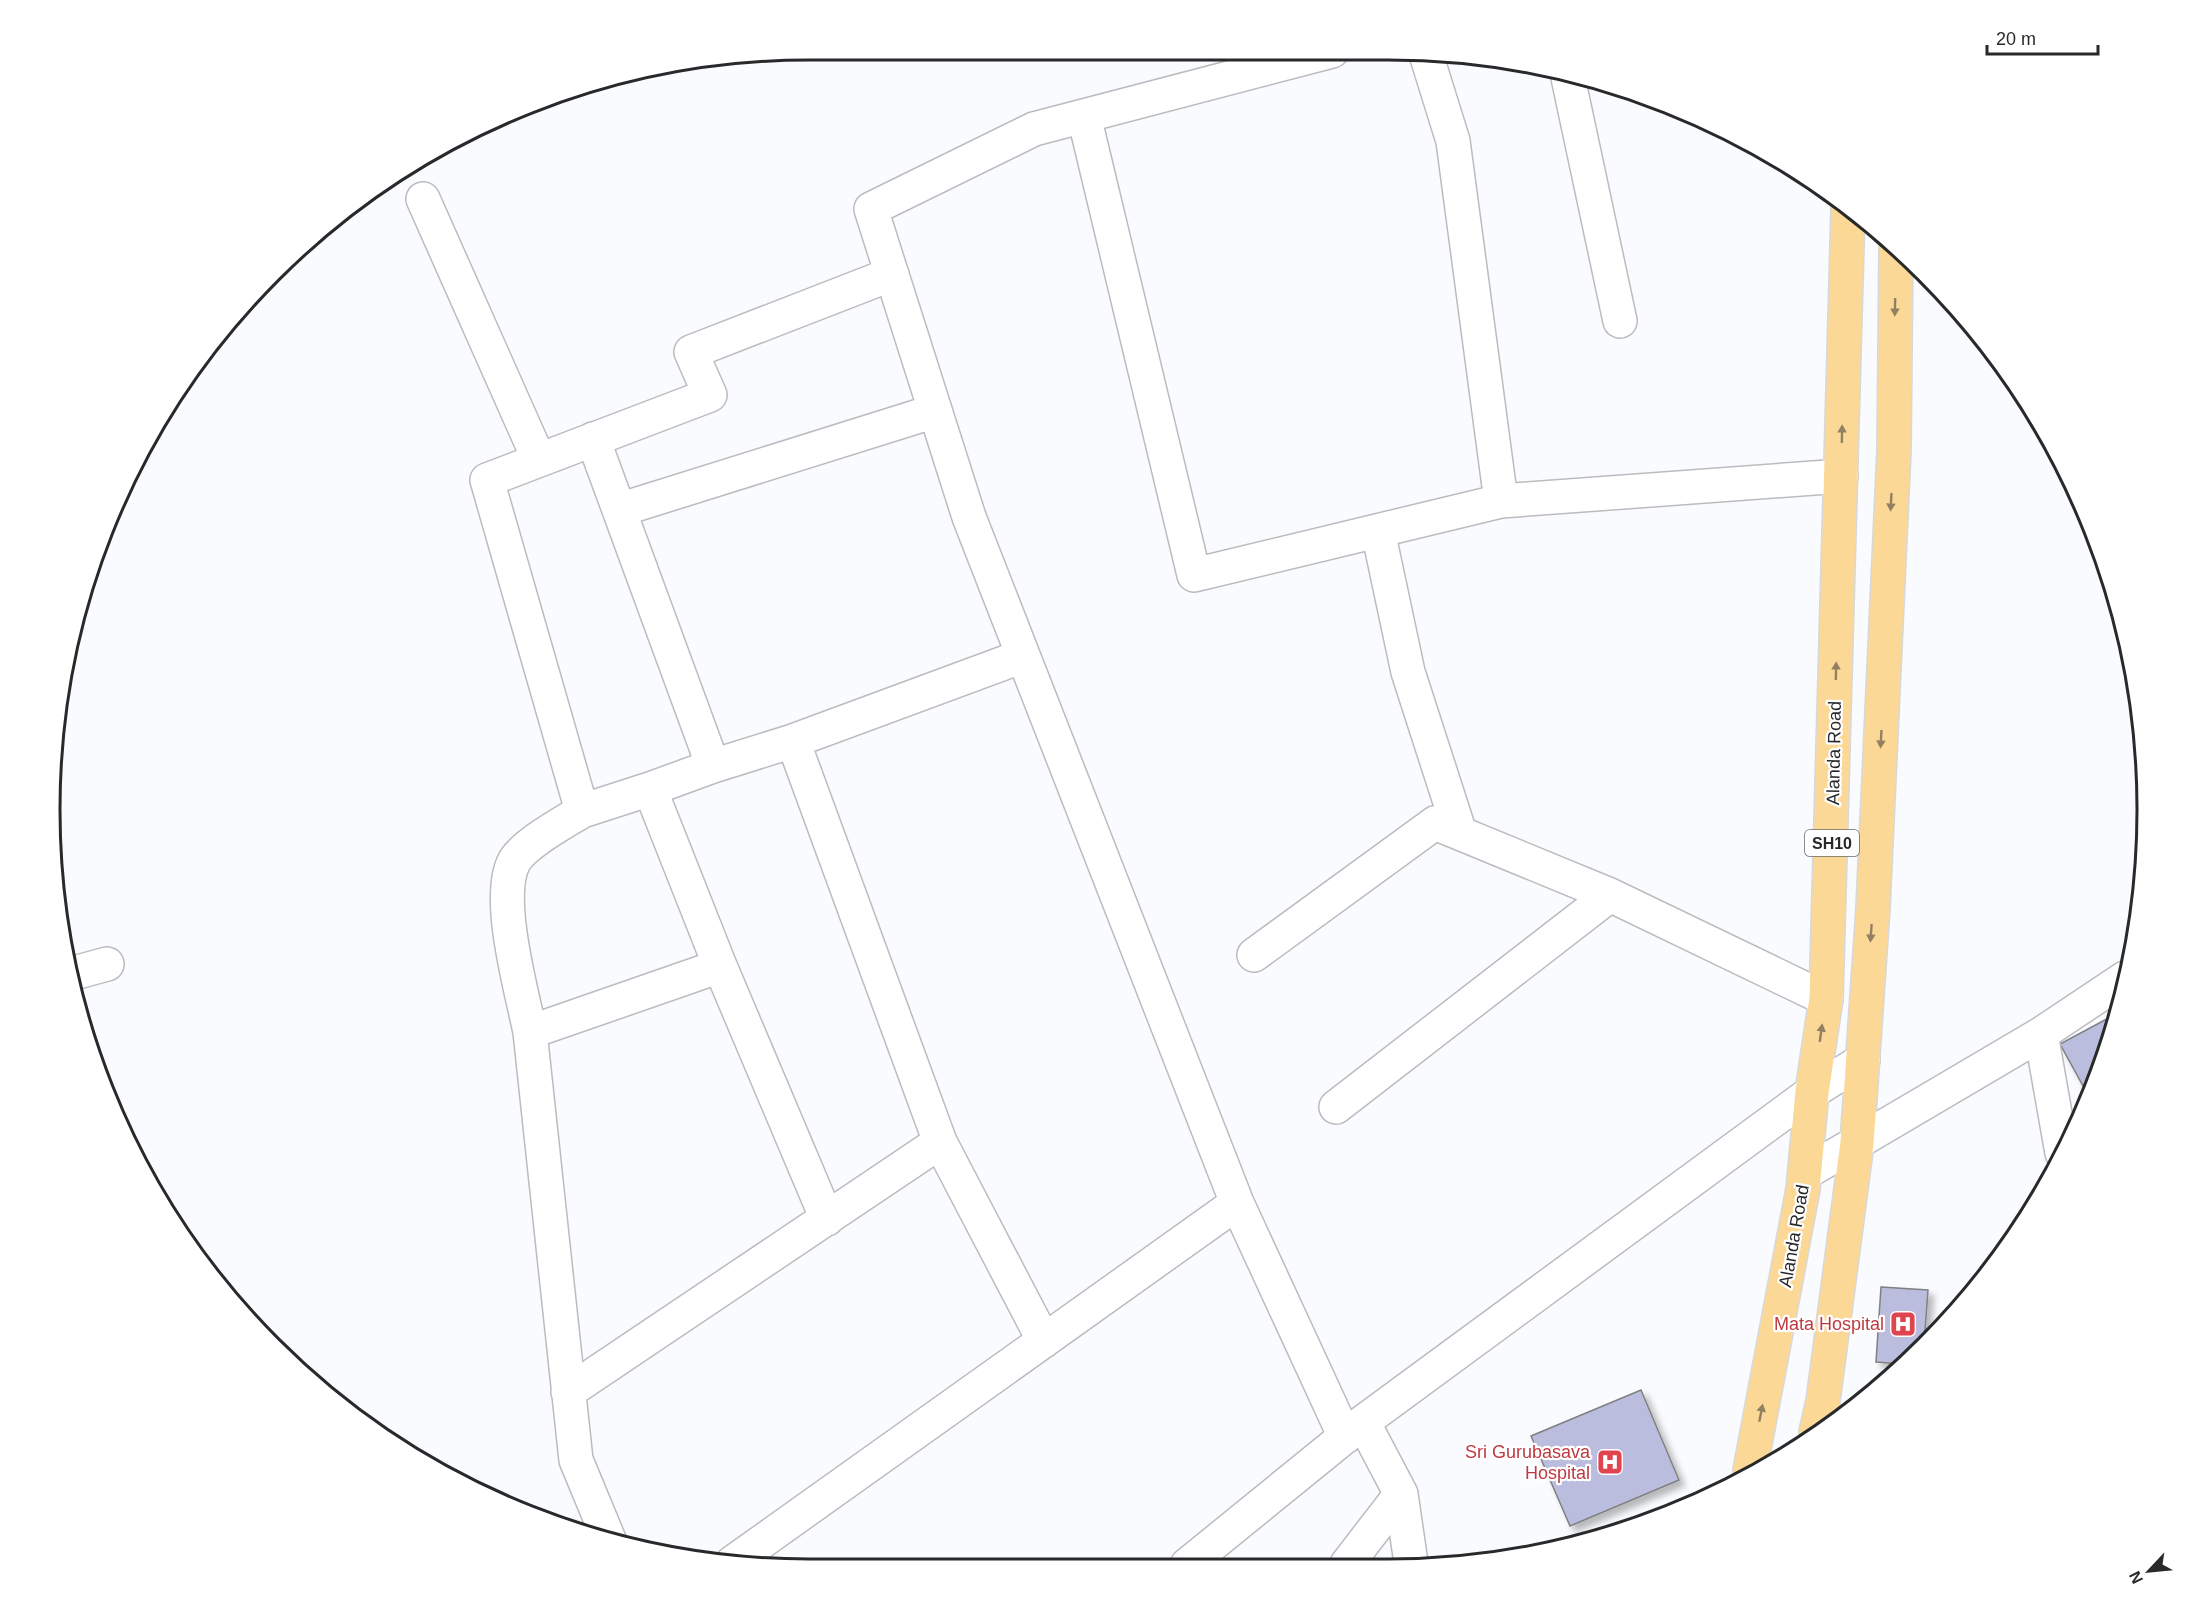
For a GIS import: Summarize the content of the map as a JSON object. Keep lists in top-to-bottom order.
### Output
{
  "streets": {
    "main road": ["Alanda Road", "SH10"]
  },
  "places": {
    "hospital": ["Mata Hospital", "Sri Gurubasava Hospital"]
  },
  "scale_bar": "20 m",
  "north": "bottom left"
}
